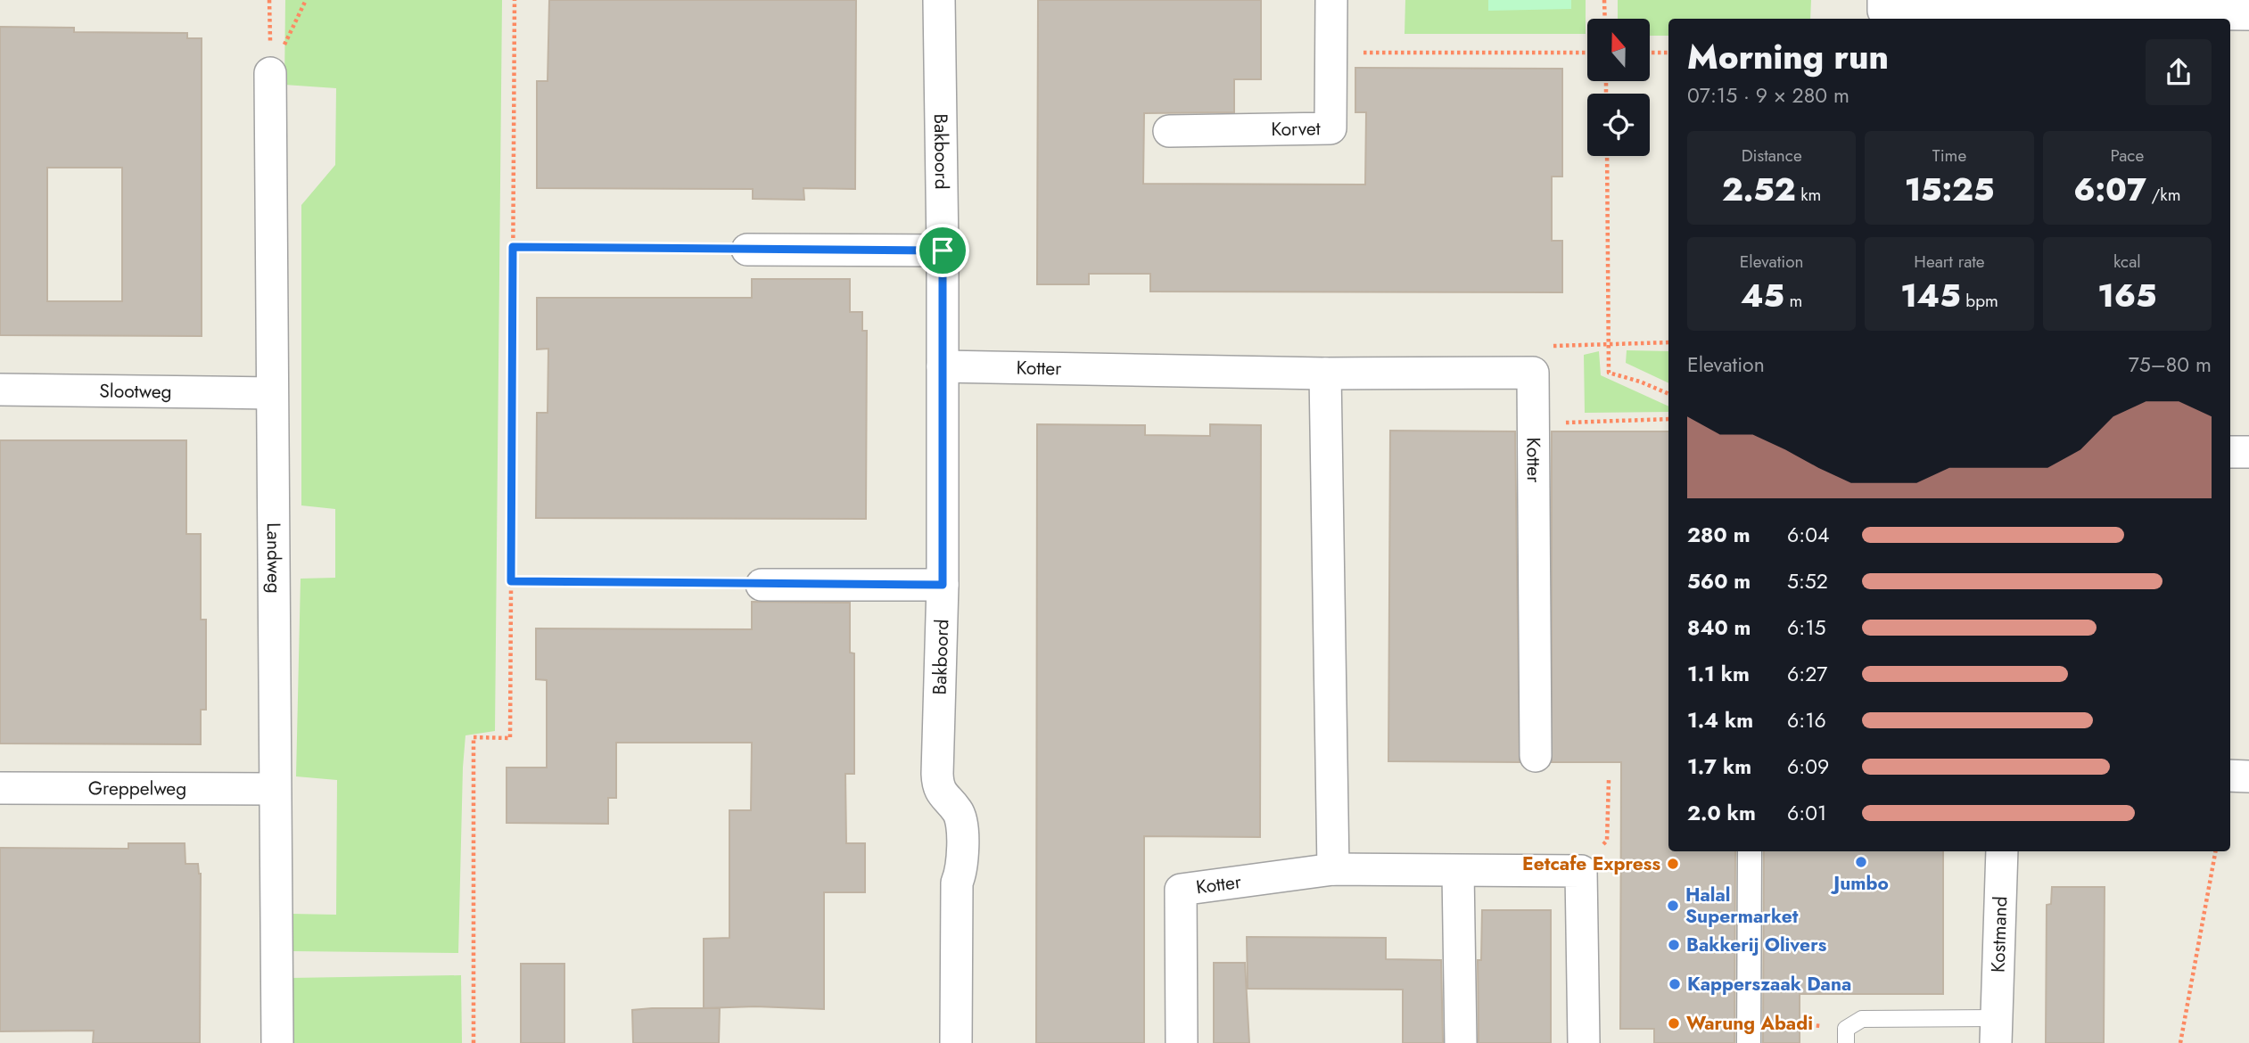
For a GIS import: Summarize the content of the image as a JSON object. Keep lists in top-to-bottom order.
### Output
{
  "streets": {
    "street": [
      "Korvet",
      "Bakboord",
      "Kotter",
      "Slootweg",
      "Landweg",
      "Greppelweg",
      "Kostmand"
    ]
  },
  "crossings": [
    ["Bakboord", "Kotter"],
    ["Slootweg", "Landweg"],
    ["Landweg", "Greppelweg"]
  ],
  "places": [
    "Jumbo",
    "Eetcafe Express",
    "Halal Supermarket",
    "Bakkerij Olivers",
    "Kapperszaak Dana",
    "Warung Abadi"
  ],
  "north": "top",
  "page": {
    "heading": ["Morning run", "07:15 · 9 × 280 m"],
    "stats": [
      ["Distance", "2.52 km"],
      ["Time", "15:25"],
      ["Pace", "6:07 /km"],
      ["Elevation", "45 m"],
      ["Heart rate", "145 bpm"],
      ["kcal", "165"]
    ],
    "chart": ["Elevation", "75–80 m"],
    "list": [
      {
        "name": "280 m",
        "note": "6:04"
      },
      {
        "name": "560 m",
        "note": "5:52"
      },
      {
        "name": "840 m",
        "note": "6:15"
      },
      {
        "name": "1.1 km",
        "note": "6:27"
      },
      {
        "name": "1.4 km",
        "note": "6:16"
      },
      {
        "name": "1.7 km",
        "note": "6:09"
      },
      {
        "name": "2.0 km",
        "note": "6:01"
      }
    ]
  }
}
